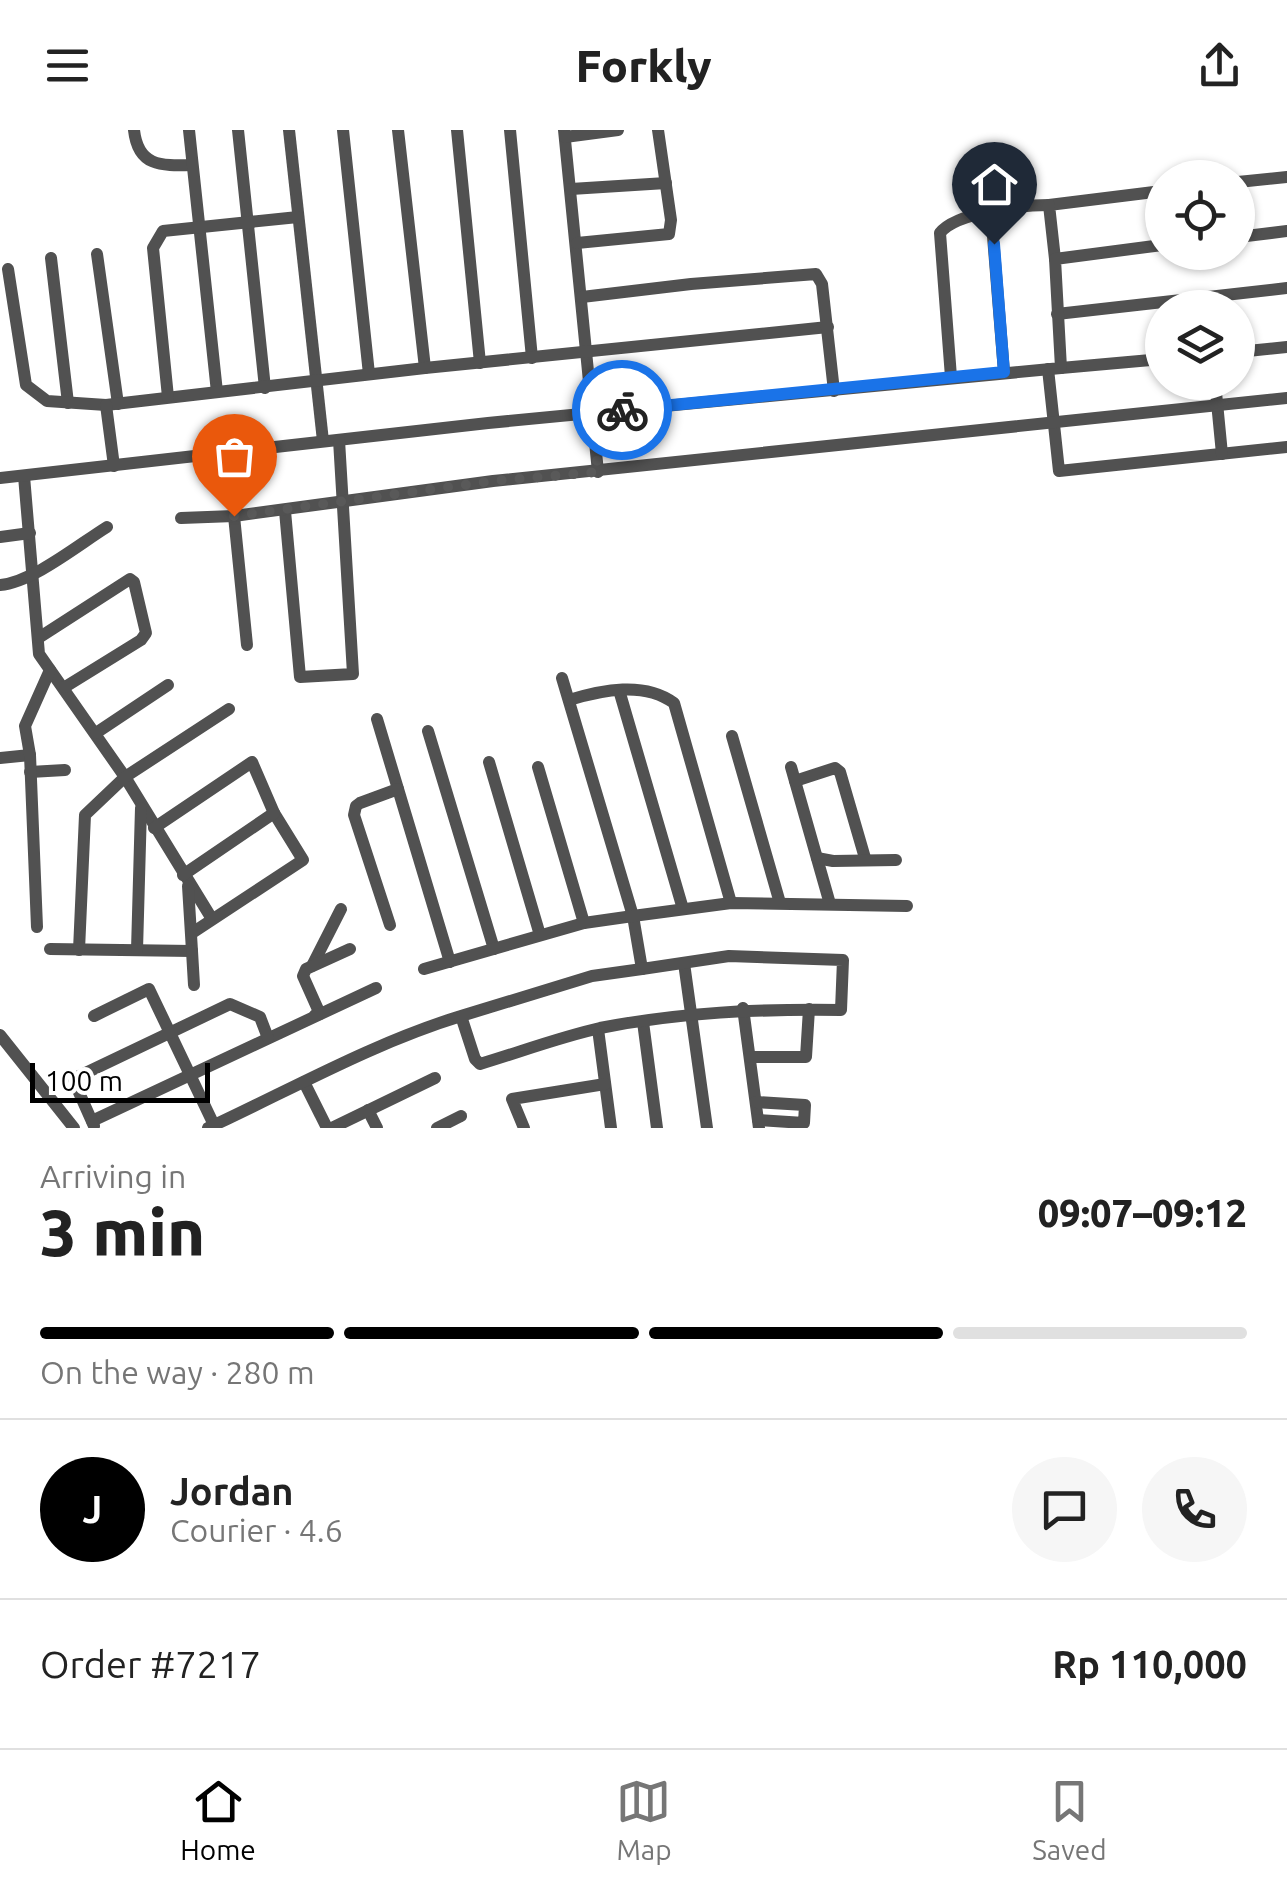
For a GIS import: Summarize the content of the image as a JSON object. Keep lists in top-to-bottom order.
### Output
{
  "scale_bar": "100 m",
  "page": {
    "header": "Forkly",
    "scale": "100 m",
    "heading": ["3 min", "Arriving in", "09:07–09:12"],
    "panel": [
      "Jordan",
      "Courier · 4.6",
      "Order #7217",
      "Rp 110,000"
    ],
    "bar": "On the way · 280 m",
    "round": "J",
    "tabs": ["Home", "Map", "Saved"]
  }
}
